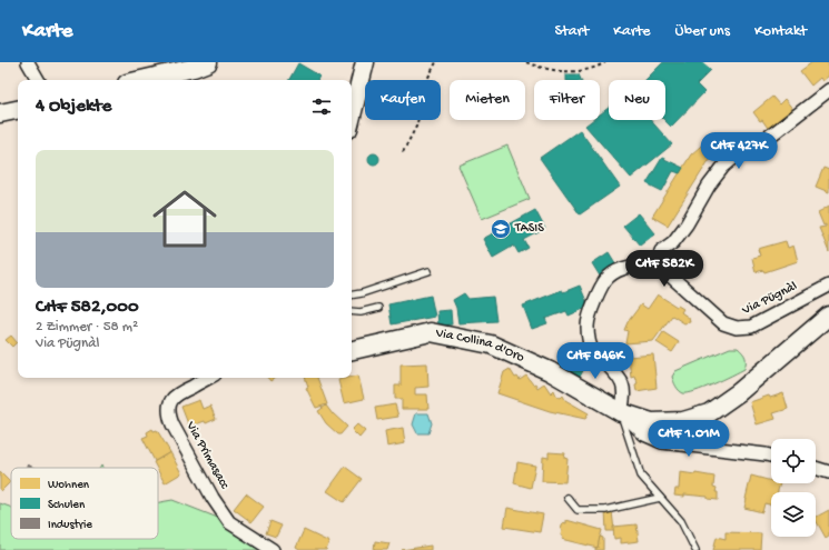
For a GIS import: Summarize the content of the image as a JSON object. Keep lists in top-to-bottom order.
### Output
{
  "streets": {
    "street": ["Via Pügnàl", "Via Collina d'Oro", "Via Primasacc"]
  },
  "places": {
    "school or university": ["TASIS"]
  },
  "legend": ["Wohnen", "Schulen", "Industrie"],
  "page": {
    "header": "Karte",
    "nav": [
      "Start",
      "Karte",
      "Über uns",
      "Kontakt"
    ],
    "chip": [
      "Kaufen",
      "Mieten",
      "Filter",
      "Neu"
    ],
    "heading": "4 Objekte",
    "price": [
      "CHF 427K",
      "CHF 582K",
      "CHF 846K",
      "CHF 1.01M"
    ],
    "list": [
      {
        "name": "CHF 582,000",
        "note": "2 Zimmer · 58 m² · Via Pügnàl"
      }
    ]
  }
}
